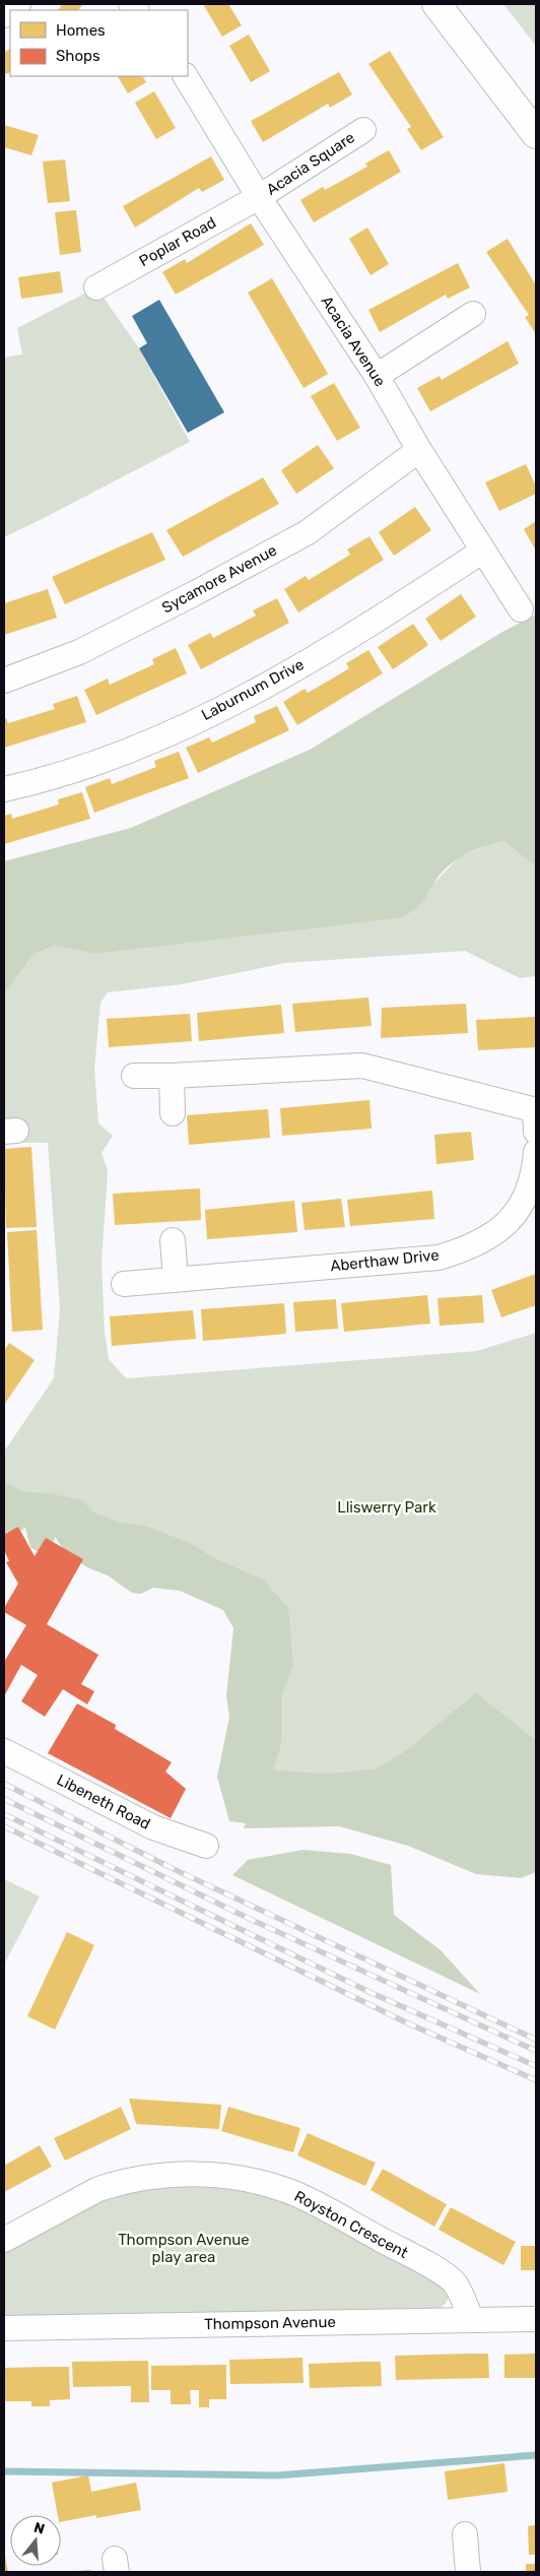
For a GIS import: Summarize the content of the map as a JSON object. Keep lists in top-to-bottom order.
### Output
{
  "streets": {
    "street": [
      "Acacia Square",
      "Poplar Road",
      "Acacia Avenue",
      "Sycamore Avenue",
      "Laburnum Drive",
      "Aberthaw Drive",
      "Libeneth Road",
      "Royston Crescent",
      "Thompson Avenue"
    ]
  },
  "crossings": [
    ["Acacia Square", "Poplar Road"],
    ["Acacia Square", "Acacia Avenue"],
    ["Poplar Road", "Acacia Avenue"],
    ["Acacia Avenue", "Sycamore Avenue"],
    ["Acacia Avenue", "Laburnum Drive"],
    ["Royston Crescent", "Thompson Avenue"]
  ],
  "parks": ["Lliswerry Park", "Thompson Avenue play area"],
  "legend": ["Homes", "Shops"],
  "north": "top"
}
